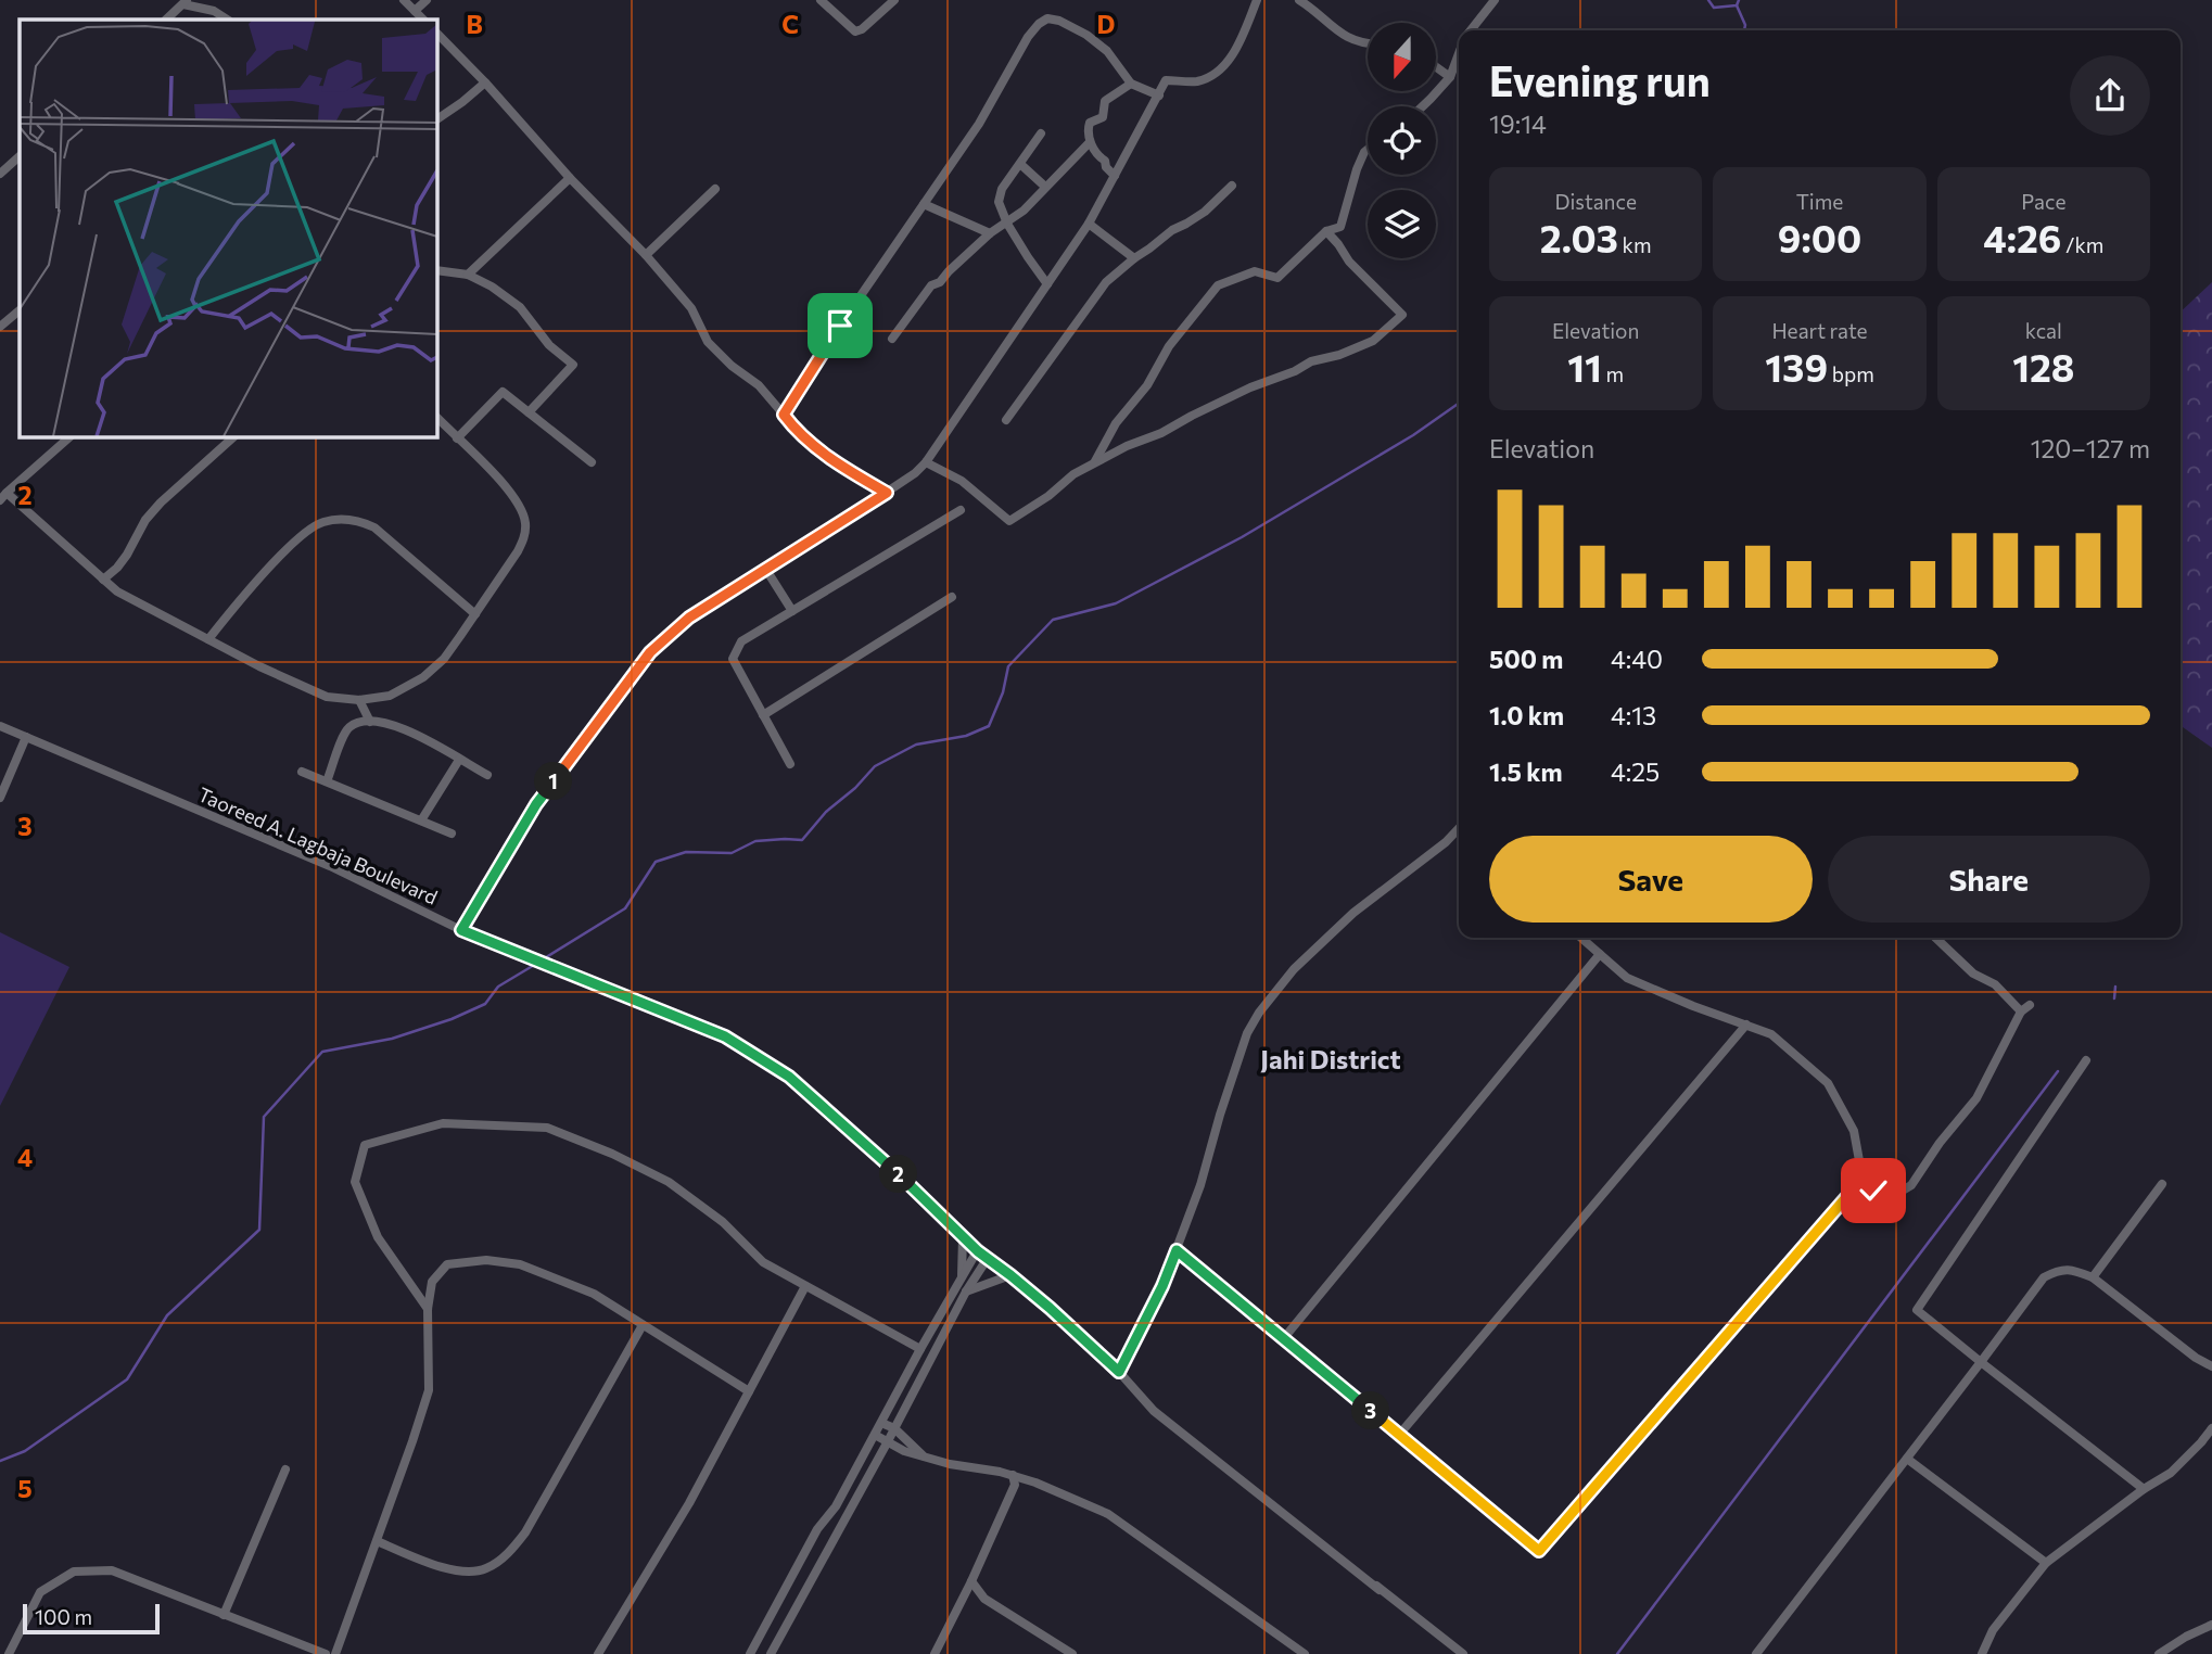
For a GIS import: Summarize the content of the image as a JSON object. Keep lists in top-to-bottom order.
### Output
{
  "streets": {
    "street": ["Taoreed A. Lagbaja Boulevard"]
  },
  "districts": ["Jahi District"],
  "scale_bar": "100 m",
  "north": "bottom",
  "page": {
    "heading": ["Evening run", "19:14"],
    "stats": [
      ["Distance", "2.03 km"],
      ["Time", "9:00"],
      ["Pace", "4:26 /km"],
      ["Elevation", "11 m"],
      ["Heart rate", "139 bpm"],
      ["kcal", "128"]
    ],
    "chart": ["Elevation", "120–127 m"],
    "list": [
      {
        "name": "500 m",
        "note": "4:40"
      },
      {
        "name": "1.0 km",
        "note": "4:13"
      },
      {
        "name": "1.5 km",
        "note": "4:25"
      }
    ],
    "pins": ["1", "2", "3"],
    "buttons": ["Save", "Share"],
    "scale": "100 m"
  },
  "grid": {
    "columns": ["B", "C", "D"],
    "rows": [
      "2",
      "3",
      "4",
      "5"
    ]
  }
}
